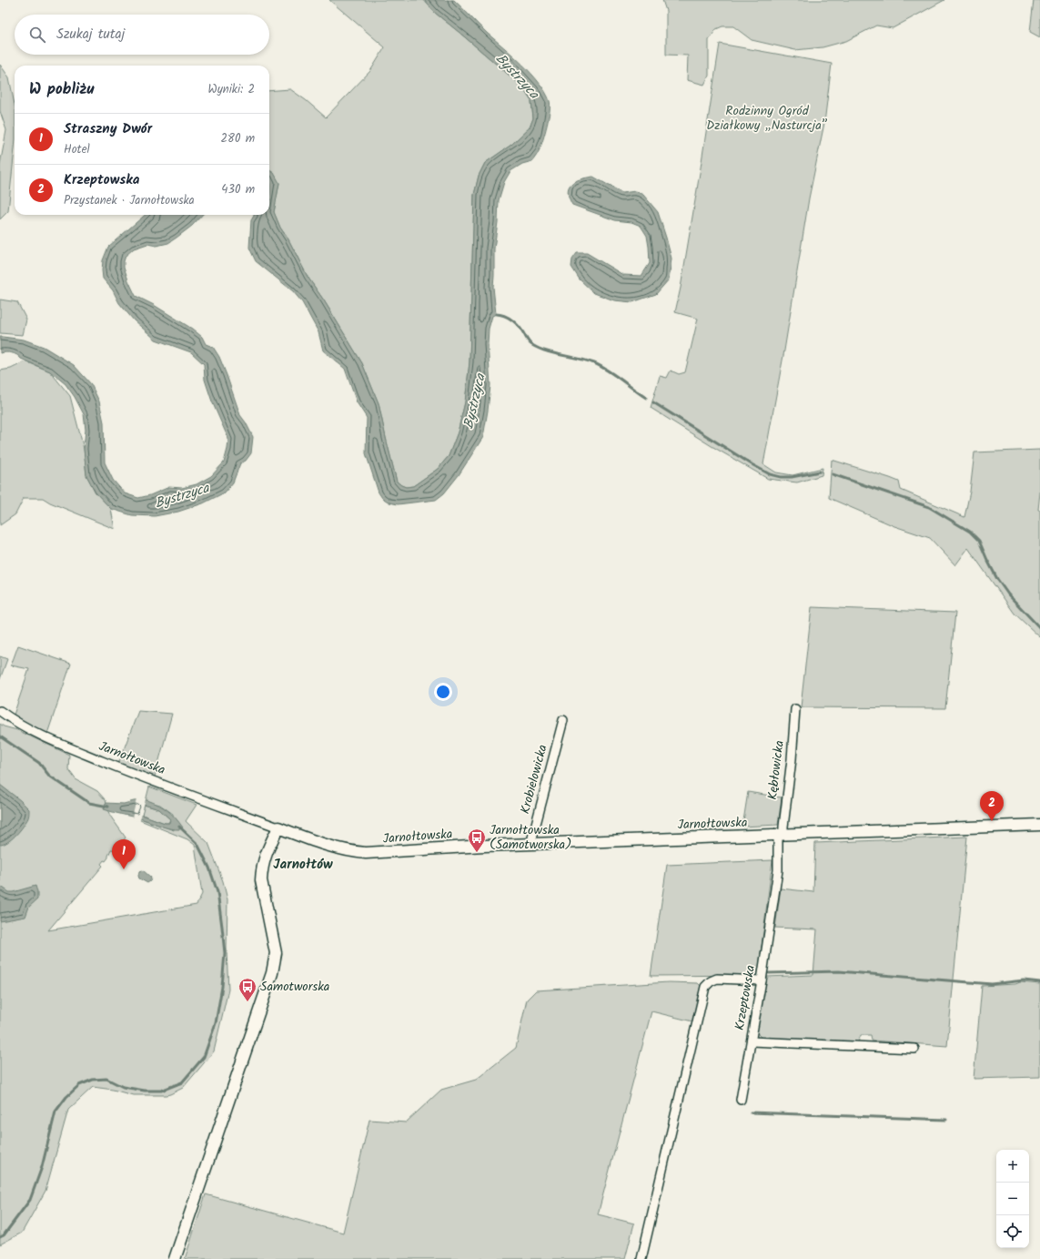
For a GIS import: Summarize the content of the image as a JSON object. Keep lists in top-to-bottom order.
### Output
{
  "streets": {
    "street": [
      "Jarnołtowska",
      "Kębłowicka",
      "Krobielowicka",
      "Krzeptowska"
    ]
  },
  "crossings": [
    ["Jarnołtowska", "Kębłowicka"],
    ["Jarnołtowska", "Krobielowicka"],
    ["Jarnołtowska", "Krzeptowska"],
    ["Kębłowicka", "Krzeptowska"]
  ],
  "districts": ["Jarnołtów"],
  "water": ["Bystrzyca"],
  "parks": ["Rodzinny Ogród Działkowy „Nasturcja”"],
  "places": {
    "bus stop": ["Jarnołtowska (Samotworska)", "Samotworska"]
  },
  "page": {
    "search": "Szukaj tutaj",
    "heading": ["W pobliżu", "Wyniki: 2"],
    "list": [
      {
        "mark": "1",
        "name": "Straszny Dwór",
        "note": "Hotel",
        "value": "280 m"
      },
      {
        "mark": "2",
        "name": "Krzeptowska",
        "note": "Przystanek · Jarnołtowska",
        "value": "430 m"
      }
    ],
    "pins": ["2", "1"],
    "map_buttons": ["+", "−"]
  }
}
